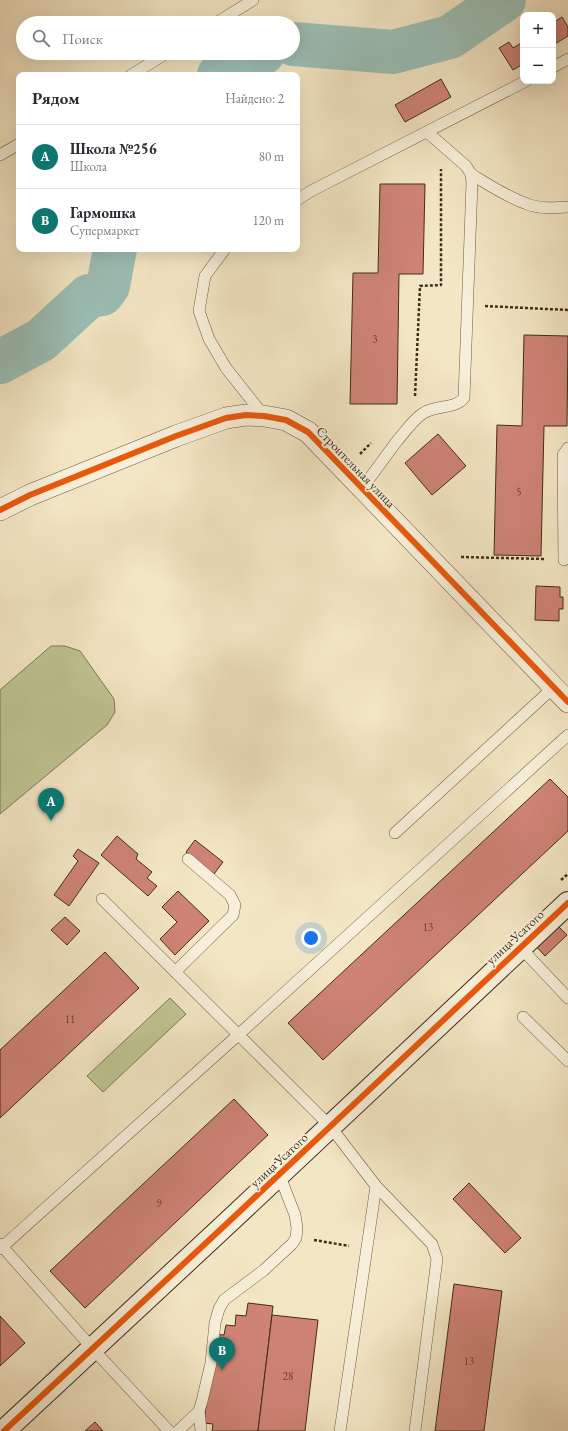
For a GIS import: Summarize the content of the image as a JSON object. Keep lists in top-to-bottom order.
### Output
{
  "streets": {
    "street": ["Строительная улица", "улица Усатого"]
  },
  "house_numbers": [
    "3",
    "5",
    "13",
    "11",
    "9",
    "13",
    "28"
  ],
  "page": {
    "map_buttons": ["+", "−"],
    "search": "Поиск",
    "heading": ["Рядом", "Найдено: 2"],
    "list": [
      {
        "mark": "A",
        "name": "Школа №256",
        "note": "Школа",
        "value": "80 m"
      },
      {
        "mark": "B",
        "name": "Гармошка",
        "note": "Супермаркет",
        "value": "120 m"
      }
    ],
    "pins": ["A", "B"]
  }
}
